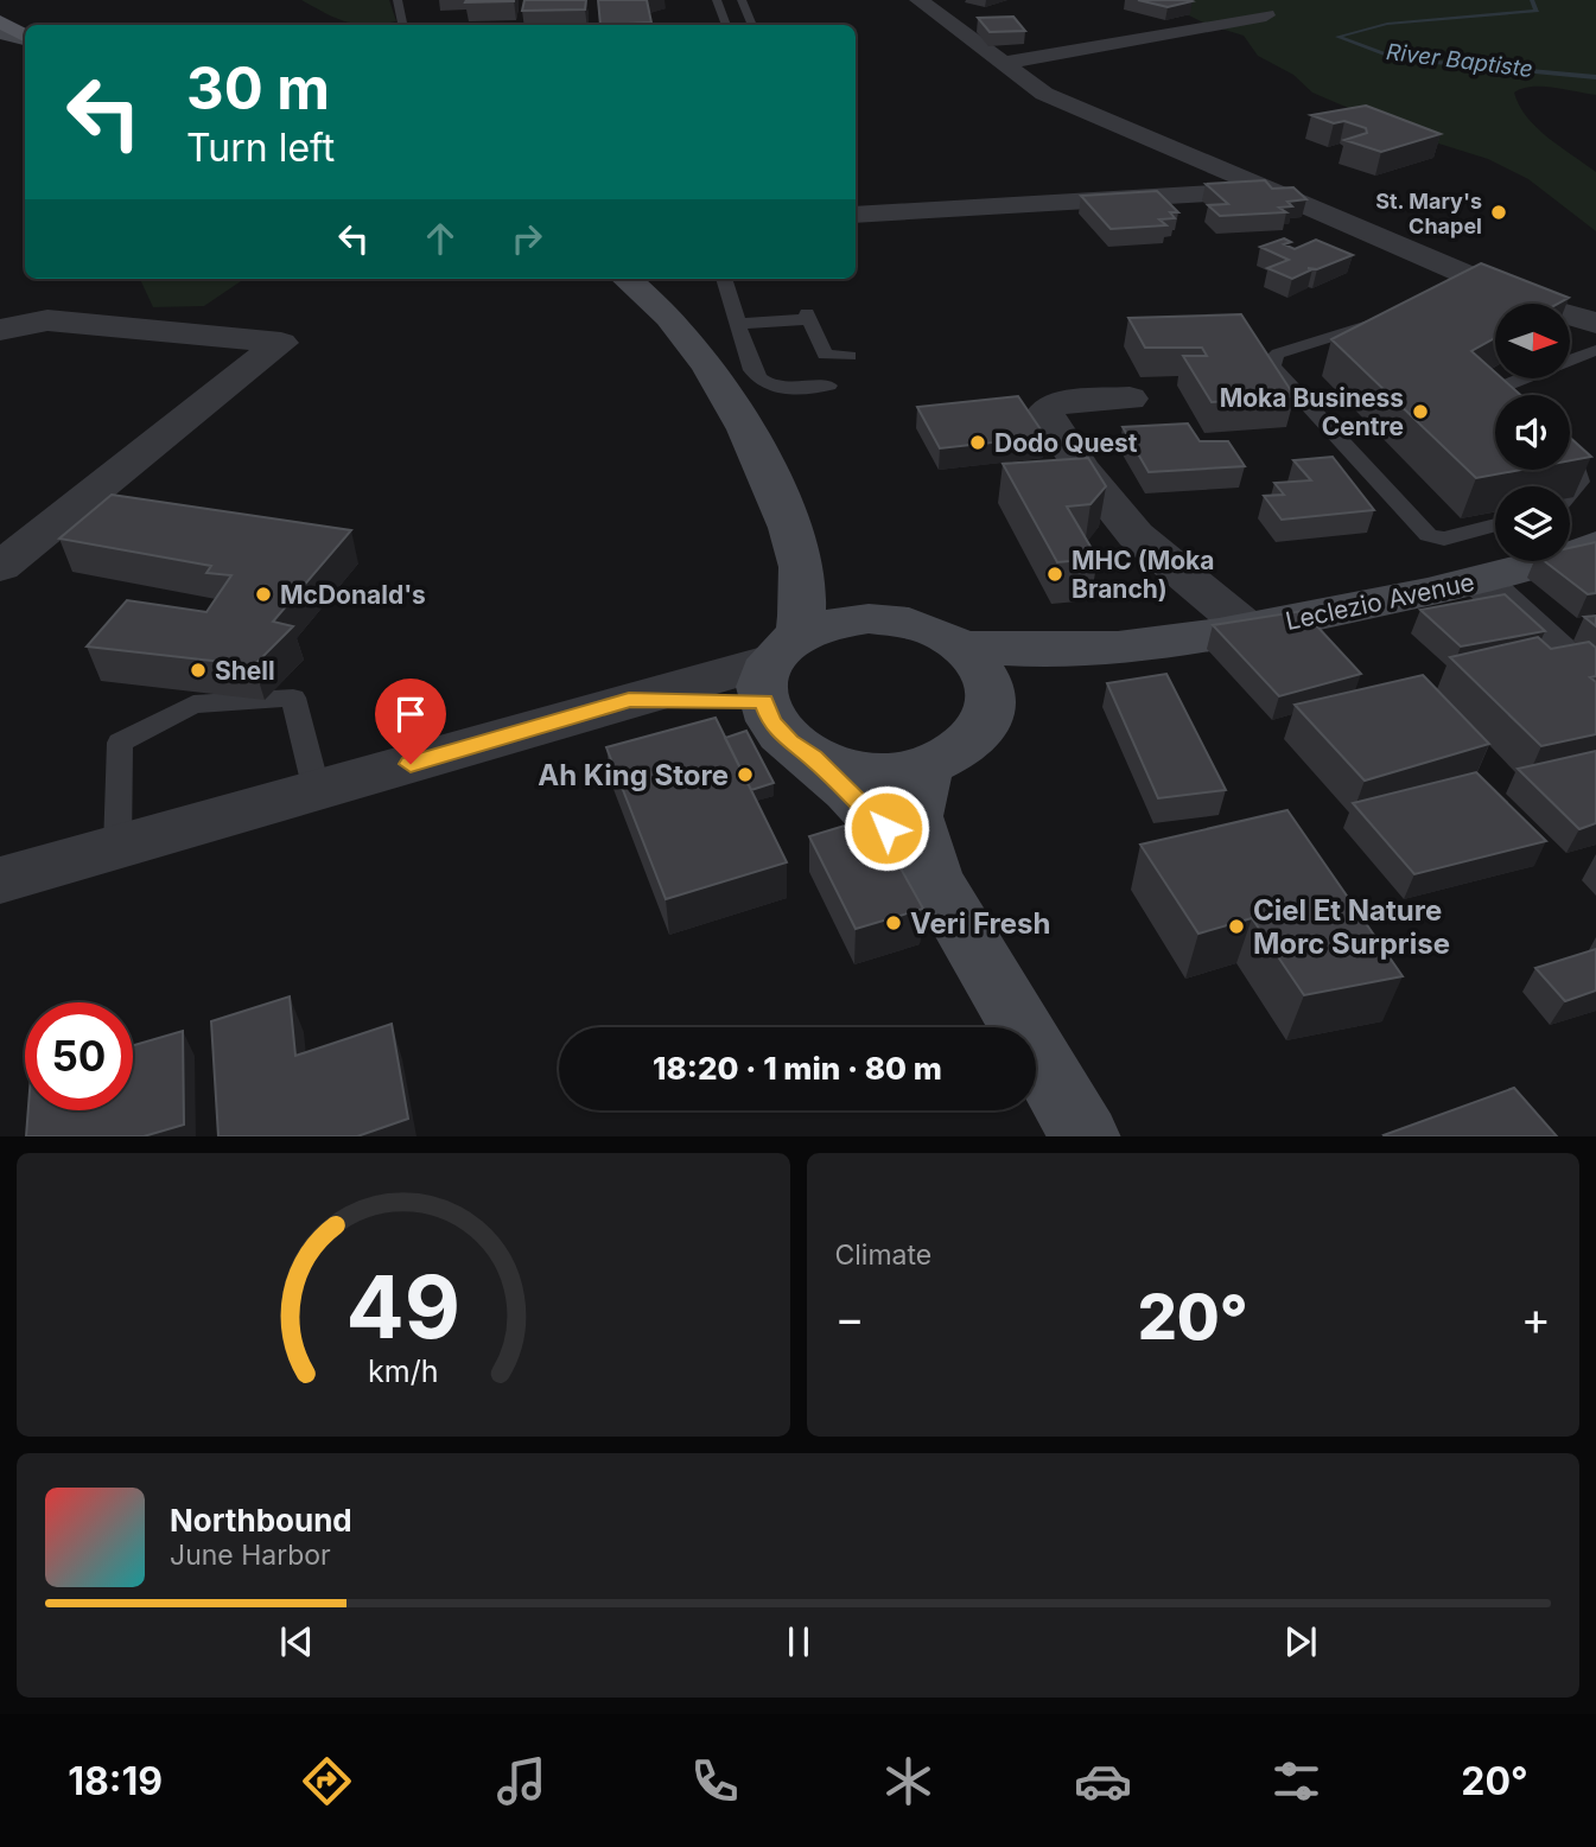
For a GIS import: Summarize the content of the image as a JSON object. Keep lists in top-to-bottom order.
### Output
{
  "streets": {
    "main road": ["Leclezio Avenue"]
  },
  "water": ["River Baptiste"],
  "places": [
    "St. Mary's Chapel",
    "Moka Business Centre",
    "Dodo Quest",
    "MHC (Moka Branch)",
    "McDonald's",
    "Shell",
    "Ah King Store",
    "Veri Fresh",
    "Ciel Et Nature Morc Surprise"
  ],
  "north": "right",
  "page": {
    "turn": ["30 m", "Turn left"],
    "limit": "50",
    "trip": "18:20 · 1 min · 80 m",
    "tile": "Climate",
    "heat": ["−", "20°", "+"],
    "song": ["Northbound", "June Harbor"],
    "tabs": ["18:19", "20°"],
    "gauge": ["49", "km/h"]
  }
}
